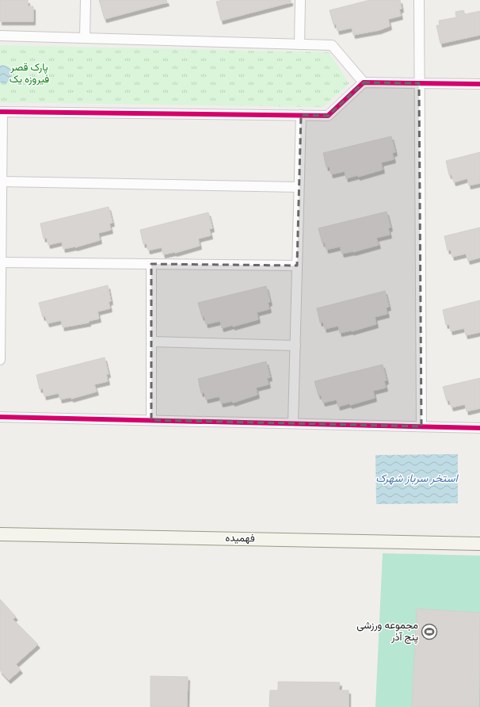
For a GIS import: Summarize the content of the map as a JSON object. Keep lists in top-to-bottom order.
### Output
{
  "streets": {
    "main road": ["فهمیده"]
  },
  "water": ["استخر سرباز شهرک"],
  "parks": ["پارک قصر فیروزه یک"],
  "places": {
    "sports": ["مجموعه ورزشی پنج آذر"]
  }
}
